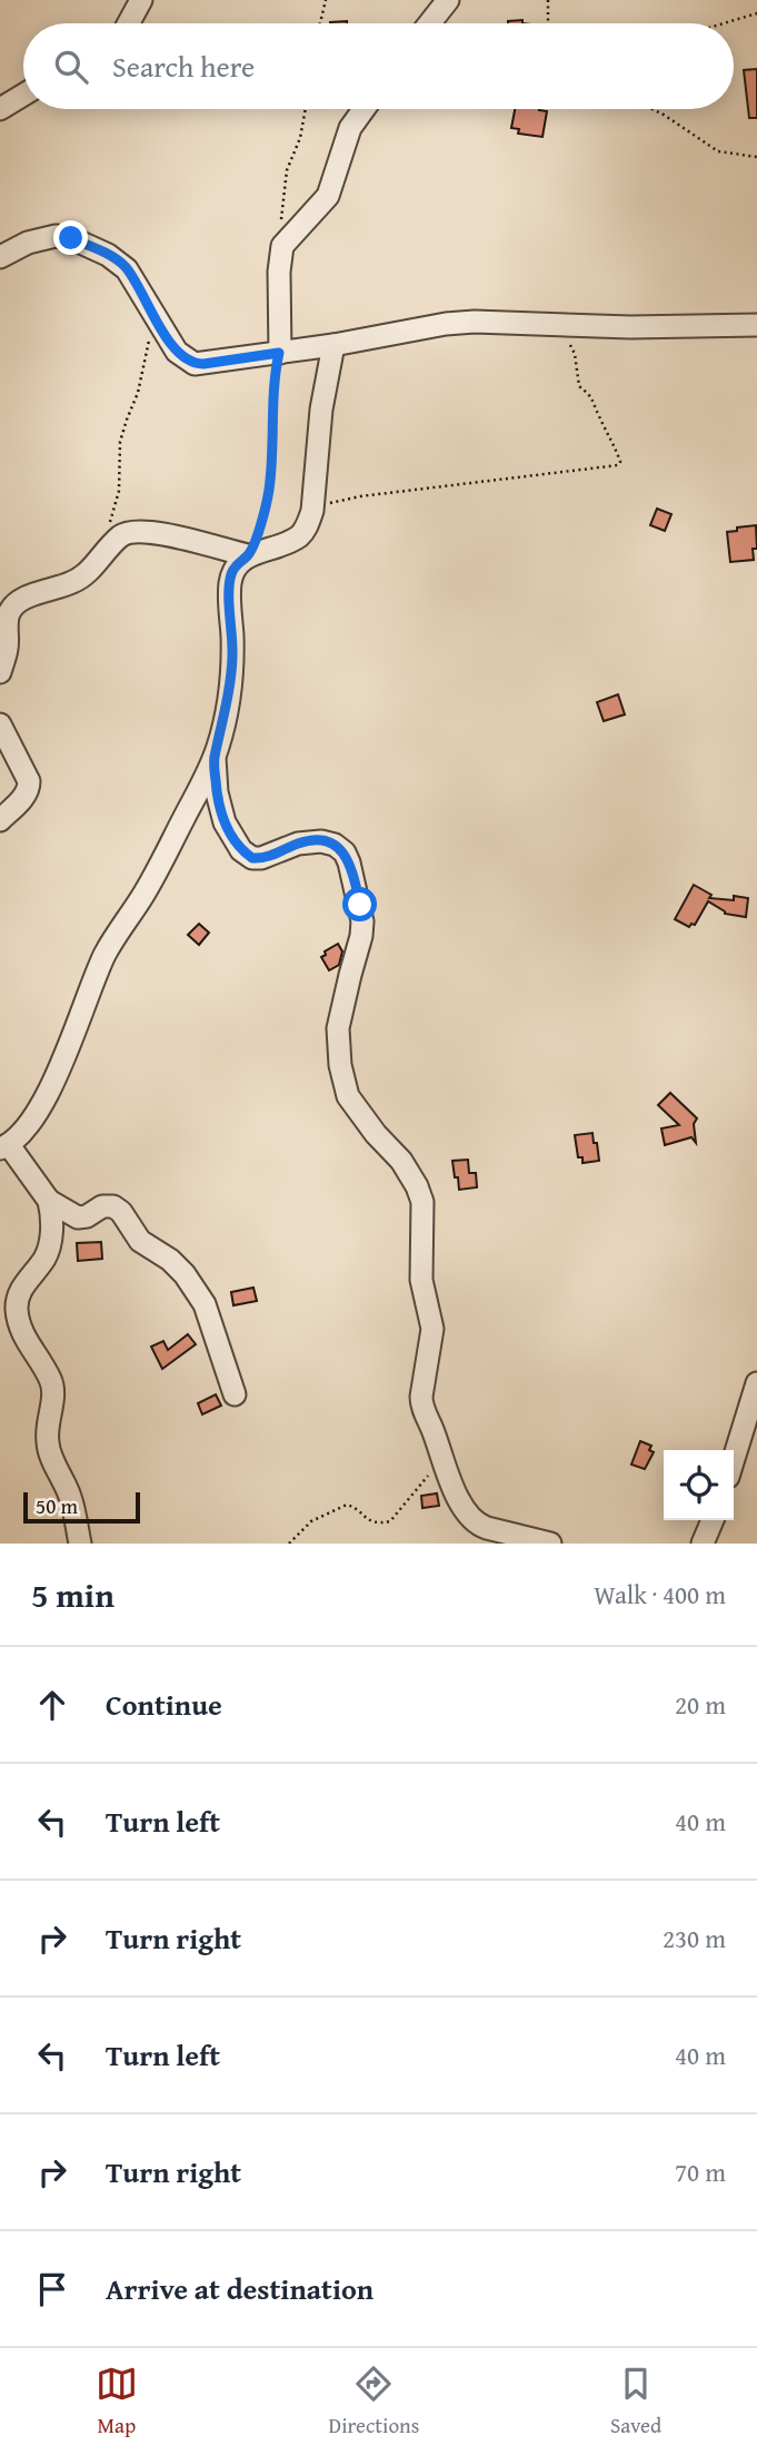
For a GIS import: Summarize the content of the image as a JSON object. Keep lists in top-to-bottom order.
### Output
{
  "scale_bar": "50 m",
  "page": {
    "search": "Search here",
    "scale": "50 m",
    "heading": ["5 min", "Walk · 400 m"],
    "list": [
      ["Continue", "20 m"],
      ["Turn left", "40 m"],
      ["Turn right", "230 m"],
      ["Turn left", "40 m"],
      ["Turn right", "70 m"],
      "Arrive at destination"
    ],
    "nav": ["Map", "Directions", "Saved"]
  }
}
